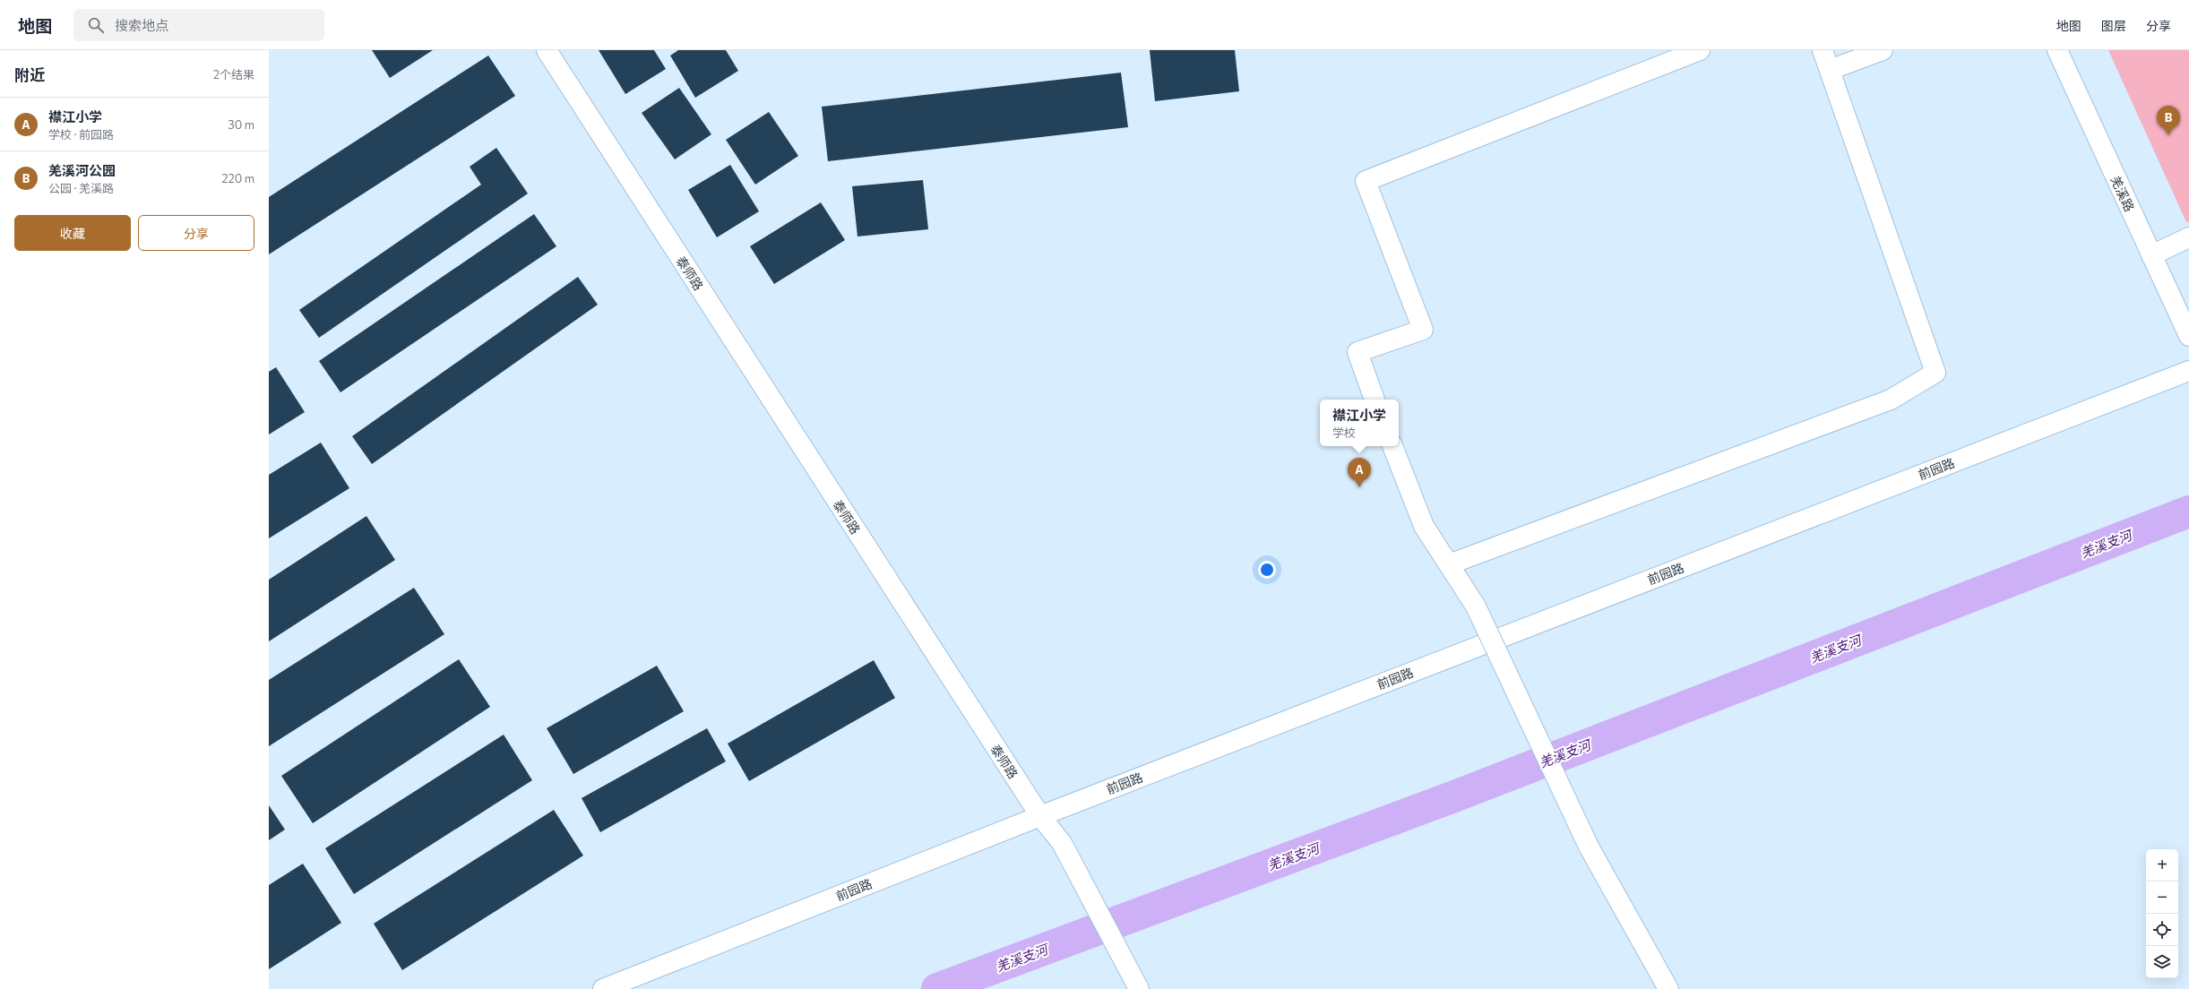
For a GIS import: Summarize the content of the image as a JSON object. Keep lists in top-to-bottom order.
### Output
{
  "streets": {
    "street": ["羌溪路", "泰师路", "前园路"]
  },
  "crossings": [
    ["泰师路", "前园路"]
  ],
  "water": ["羌溪支河"],
  "page": {
    "header": "地图",
    "search": "搜索地点",
    "nav": ["地图", "图层", "分享"],
    "heading": ["附近", "2个结果"],
    "list": [
      {
        "mark": "A",
        "name": "襟江小学",
        "note": "学校 · 前园路",
        "value": "30 m"
      },
      {
        "mark": "B",
        "name": "羌溪河公园",
        "note": "公园 · 羌溪路",
        "value": "220 m"
      }
    ],
    "pins": ["B", "A"],
    "buttons": ["收藏", "分享"],
    "popup": ["襟江小学", "学校"],
    "map_buttons": ["+", "−"]
  }
}
